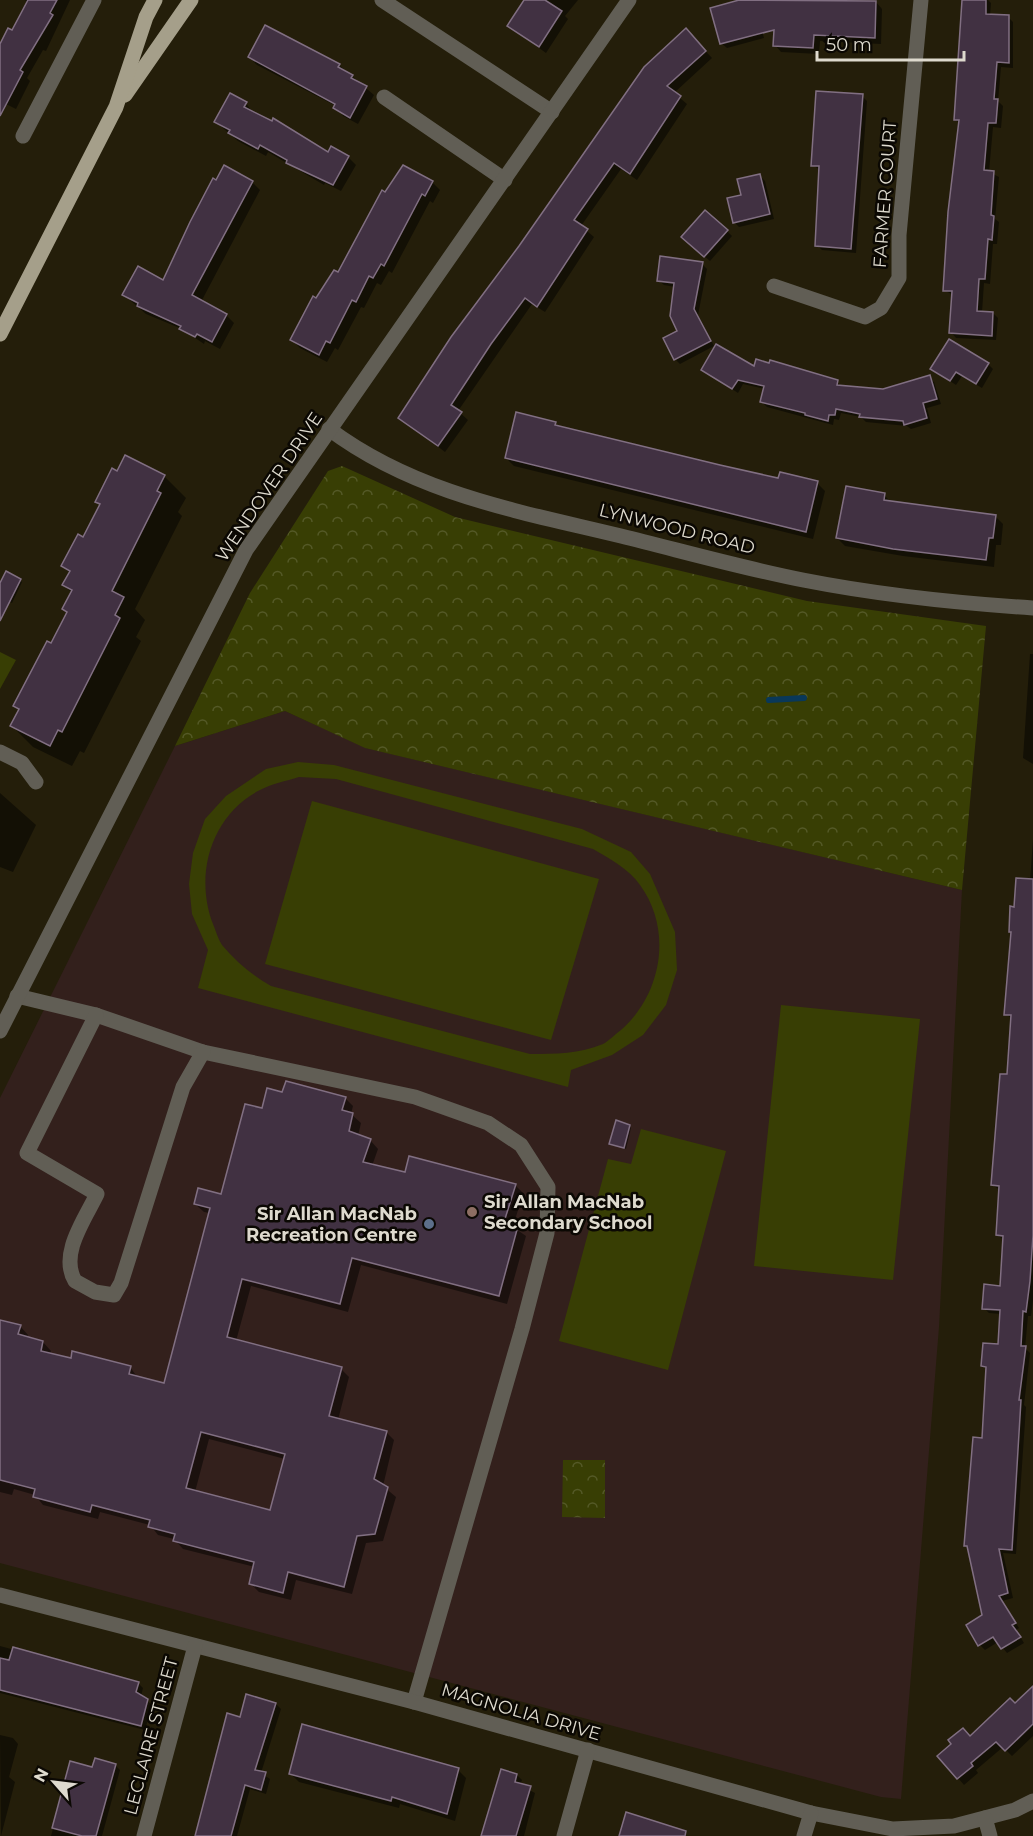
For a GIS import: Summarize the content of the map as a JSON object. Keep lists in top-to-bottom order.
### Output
{
  "streets": {
    "street": [
      "FARMER COURT",
      "WENDOVER DRIVE",
      "LYNWOOD ROAD",
      "MAGNOLIA DRIVE",
      "LECLAIRE STREET"
    ]
  },
  "crossings": [
    ["WENDOVER DRIVE", "LYNWOOD ROAD"],
    ["MAGNOLIA DRIVE", "LECLAIRE STREET"]
  ],
  "places": ["Sir Allan MacNab Secondary School", "Sir Allan MacNab Recreation Centre"],
  "scale_bar": "50 m",
  "north": "top left"
}
